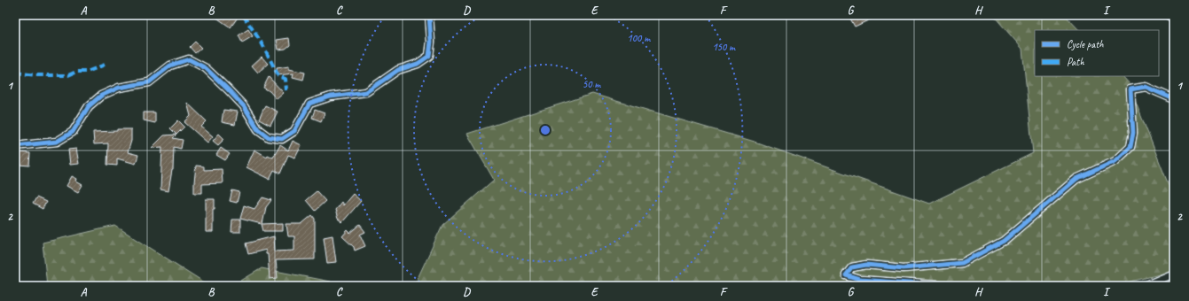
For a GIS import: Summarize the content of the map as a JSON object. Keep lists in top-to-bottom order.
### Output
{
  "legend": ["Cycle path", "Path"],
  "grid": {
    "columns": [
      "A",
      "B",
      "C",
      "D",
      "E",
      "F",
      "G",
      "H",
      "I"
    ],
    "rows": ["1", "2"]
  },
  "rings": ["100 m", "150 m", "50 m"]
}
